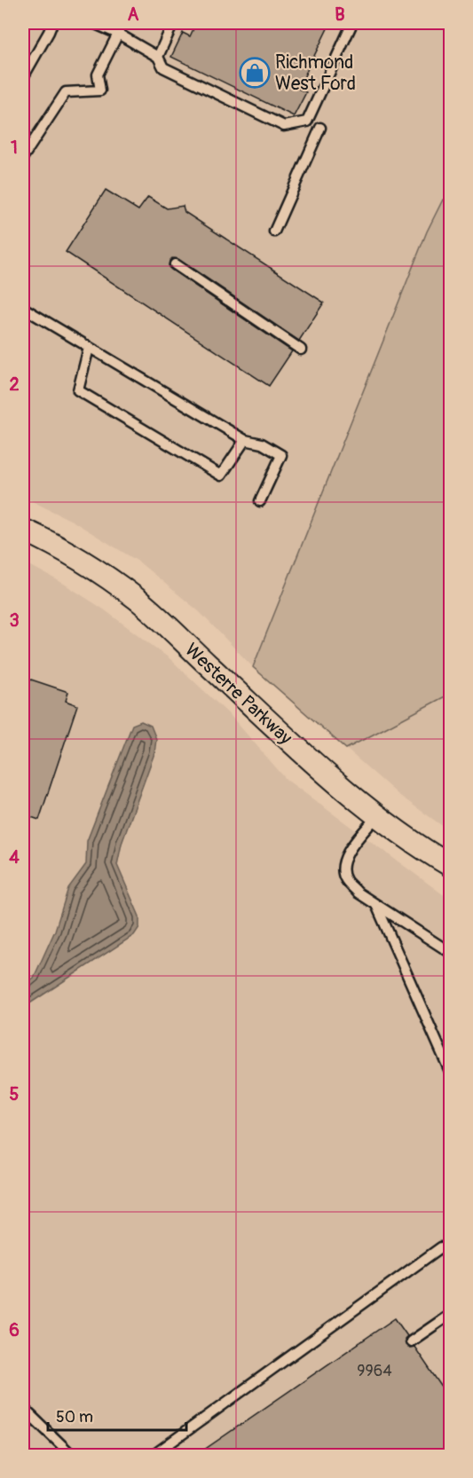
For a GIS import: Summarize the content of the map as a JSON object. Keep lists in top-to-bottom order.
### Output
{
  "streets": {
    "street": ["Westerre Parkway"]
  },
  "places": {
    "shop": ["Richmond West Ford"]
  },
  "house_numbers": ["9964"],
  "scale_bar": "50 m",
  "grid": {
    "columns": ["A", "B"],
    "rows": [
      "1",
      "2",
      "3",
      "4",
      "5",
      "6"
    ]
  }
}
